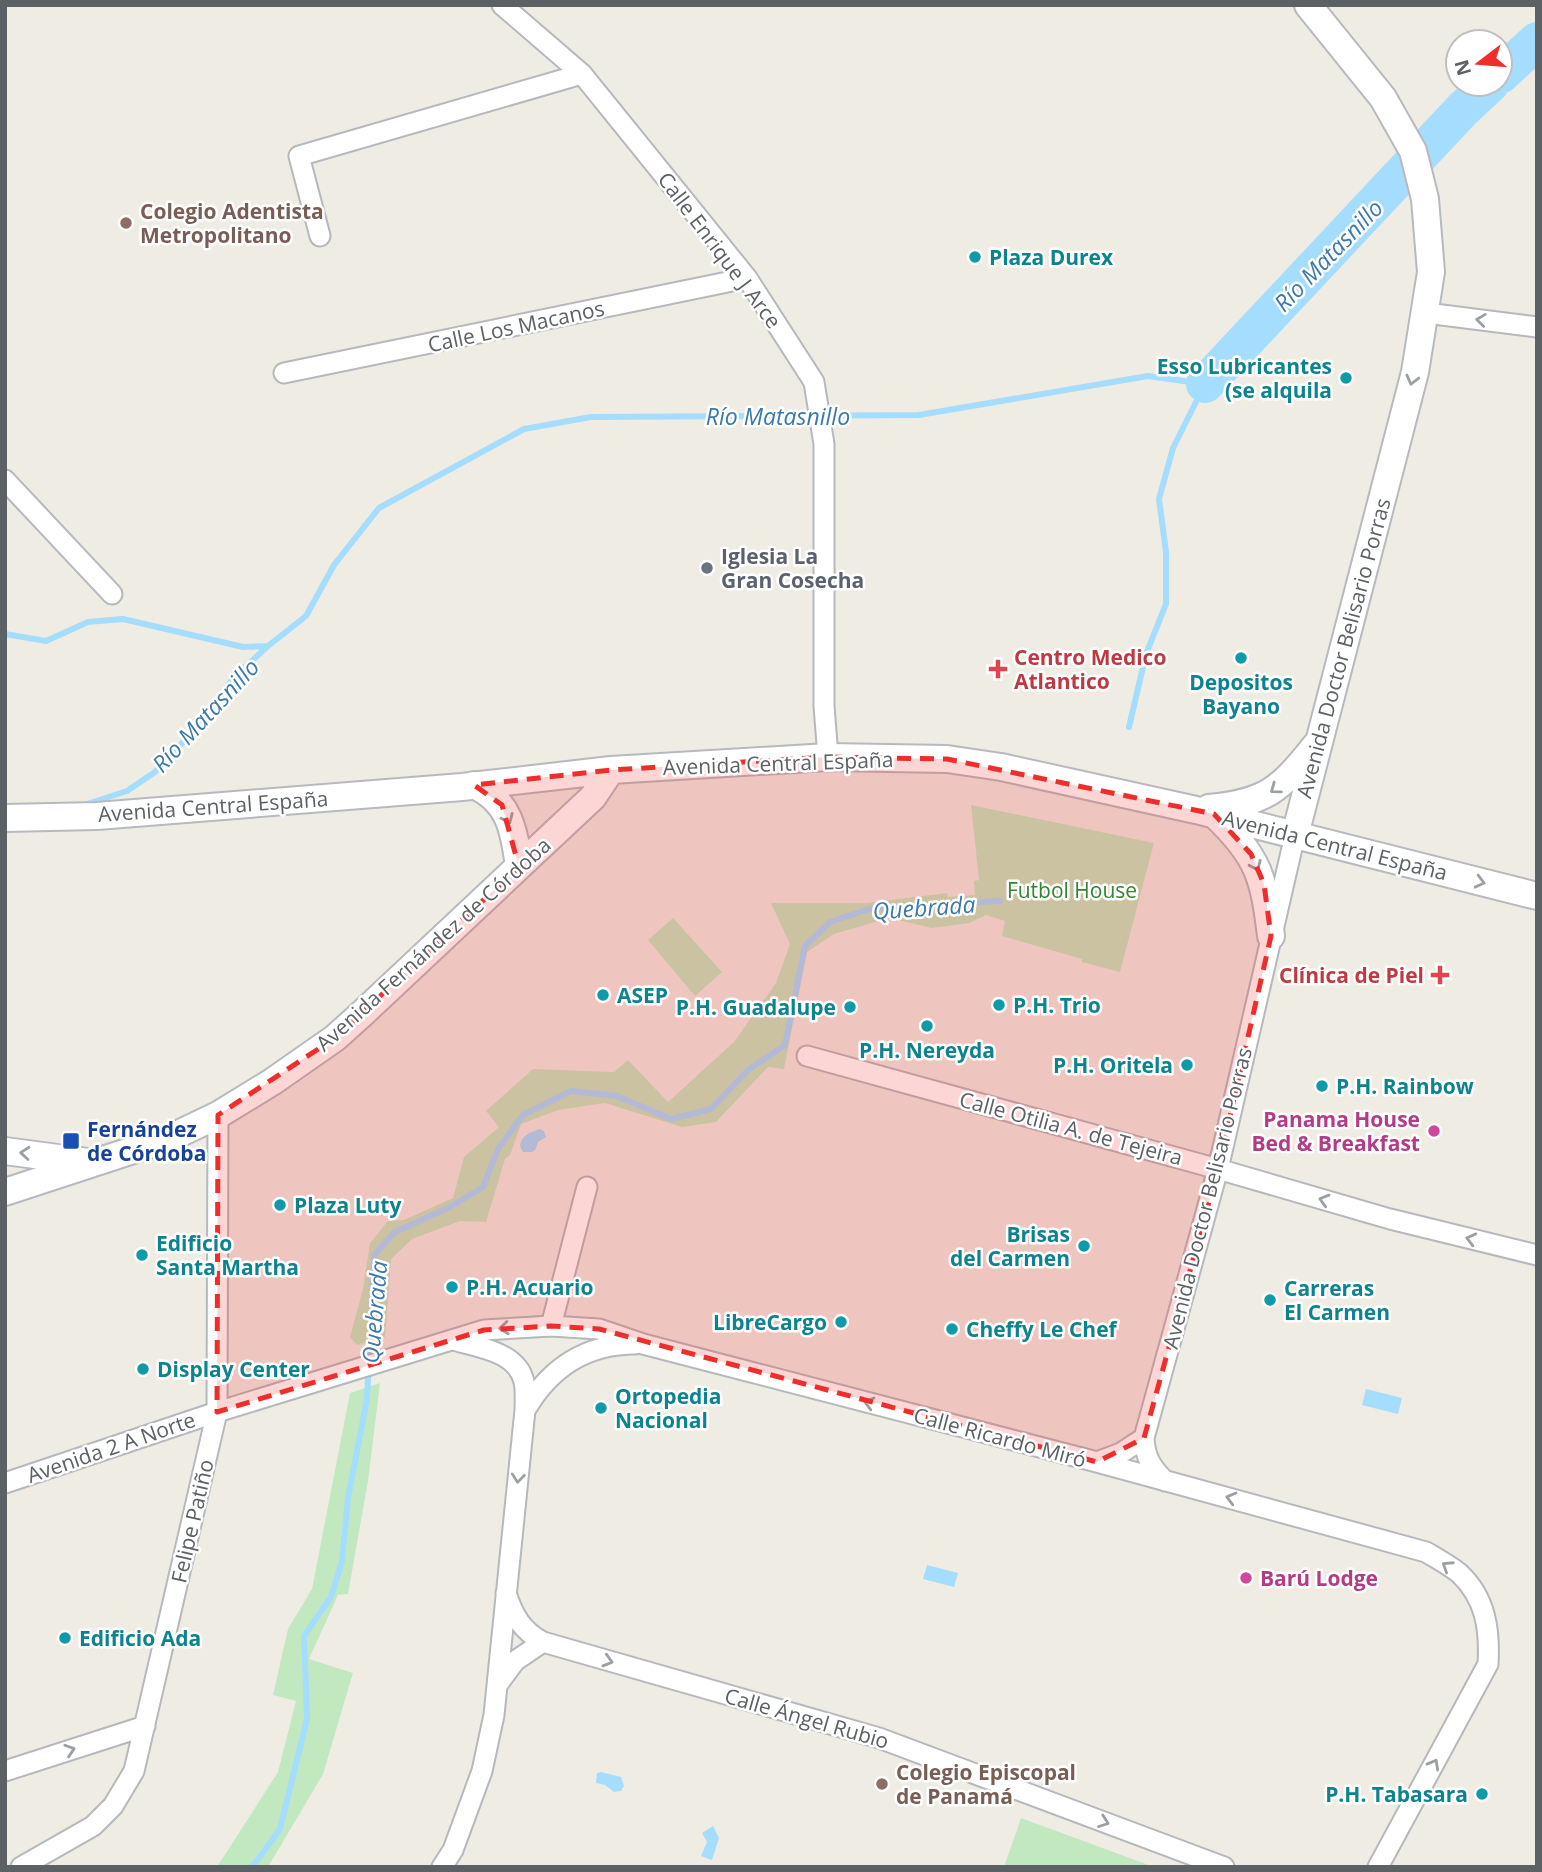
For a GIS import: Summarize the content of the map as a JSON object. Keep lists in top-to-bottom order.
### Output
{
  "streets": {
    "main road": ["Avenida Doctor Belisario Porras", "Avenida Central España", "Avenida Fernández de Córdoba"],
    "street": [
      "Calle Enrique J Arce",
      "Calle Los Macanos",
      "Calle Otilia A. de Tejeira",
      "Calle Ricardo Miró",
      "Avenida 2 A Norte",
      "Felipe Patiño",
      "Calle Ángel Rubio"
    ]
  },
  "crossings": [
    ["Calle Enrique J Arce", "Calle Los Macanos"],
    ["Calle Enrique J Arce", "Avenida Central España"],
    ["Avenida Doctor Belisario Porras", "Avenida Central España"],
    ["Avenida Doctor Belisario Porras", "Calle Otilia A. de Tejeira"],
    ["Avenida Central España", "Avenida Fernández de Córdoba"],
    ["Avenida Fernández de Córdoba", "Felipe Patiño"],
    ["Calle Ricardo Miró", "Avenida 2 A Norte"],
    ["Calle Ricardo Miró", "Felipe Patiño"],
    ["Avenida 2 A Norte", "Felipe Patiño"]
  ],
  "one_way": ["Calle Otilia A. de Tejeira", "Calle Ángel Rubio"],
  "water": ["Río Matasnillo", "Quebrada"],
  "parks": ["Futbol House"],
  "places": {
    "other": [
      "Colegio Adentista Metropolitano",
      "Plaza Durex",
      "Esso Lubricantes (se alquila",
      "Iglesia La Gran Cosecha",
      "Depositos Bayano",
      "ASEP",
      "P.H. Trio",
      "P.H. Guadalupe",
      "P.H. Nereyda",
      "P.H. Oritela",
      "P.H. Rainbow",
      "Panama House Bed & Breakfast",
      "Plaza Luty",
      "Brisas del Carmen",
      "Edificio Santa Martha",
      "P.H. Acuario",
      "Carreras El Carmen",
      "LibreCargo",
      "Cheffy Le Chef",
      "Display Center",
      "Ortopedia Nacional",
      "Barú Lodge",
      "Edificio Ada",
      "Colegio Episcopal de Panamá",
      "P.H. Tabasara"
    ],
    "health": ["Centro Medico Atlantico", "Clínica de Piel"],
    "transit": ["Fernández de Córdoba"]
  },
  "north": "left"
}
